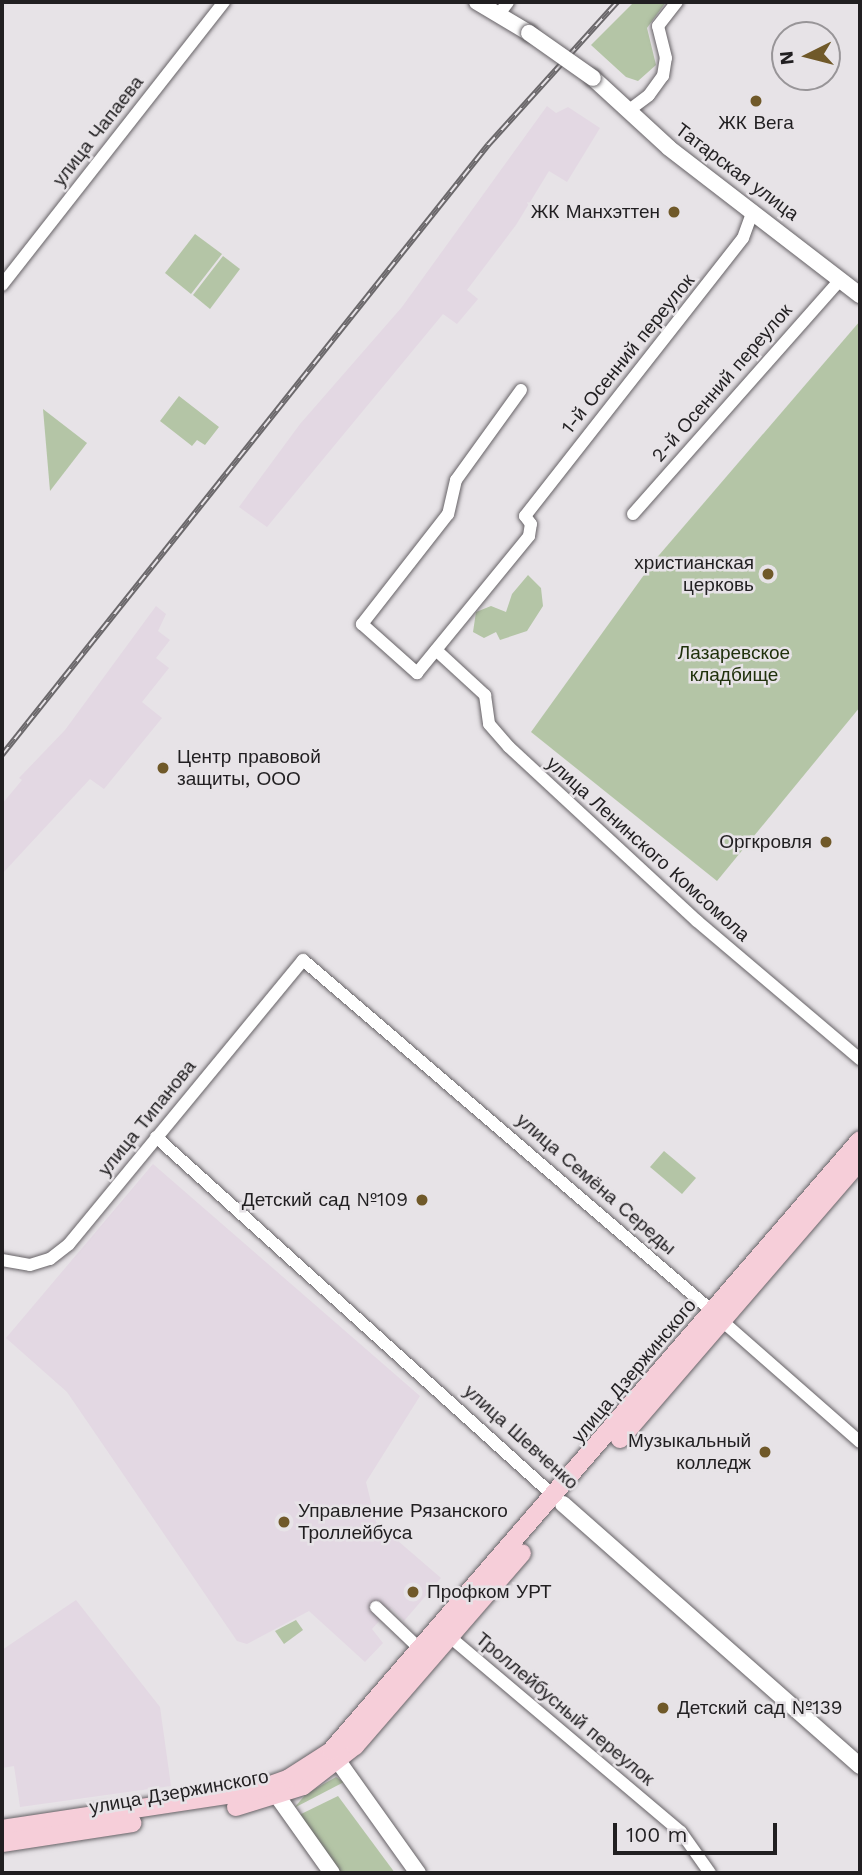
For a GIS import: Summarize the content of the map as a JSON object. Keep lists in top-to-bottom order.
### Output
{
  "streets": {
    "main road": ["улица Дзержинского"],
    "street": [
      "улица Чапаева",
      "Татарская улица",
      "1-й Осенний переулок",
      "2-й Осенний переулок",
      "улица Ленинского Комсомола",
      "улица Типанова",
      "улица Семёна Середы",
      "улица Шевченко",
      "Троллейбусный переулок"
    ]
  },
  "crossings": [
    ["Татарская улица", "1-й Осенний переулок"],
    ["Татарская улица", "2-й Осенний переулок"],
    ["1-й Осенний переулок", "улица Ленинского Комсомола"],
    ["улица Типанова", "улица Семёна Середы"],
    ["улица Типанова", "улица Шевченко"],
    ["улица Семёна Середы", "улица Дзержинского"],
    ["улица Дзержинского", "улица Шевченко"],
    ["улица Дзержинского", "Троллейбусный переулок"]
  ],
  "parks": ["Лазаревское кладбище"],
  "places": [
    "ЖК Вега",
    "ЖК Манхэттен",
    "христианская церковь",
    "Центр правовой защиты, ООО",
    "Оргкровля",
    "Детский сад №109",
    "Музыкальный колледж",
    "Управление Рязанского Троллейбуса",
    "Профком УРТ",
    "Детский сад №139"
  ],
  "scale_bar": "100 m",
  "north": "left"
}
